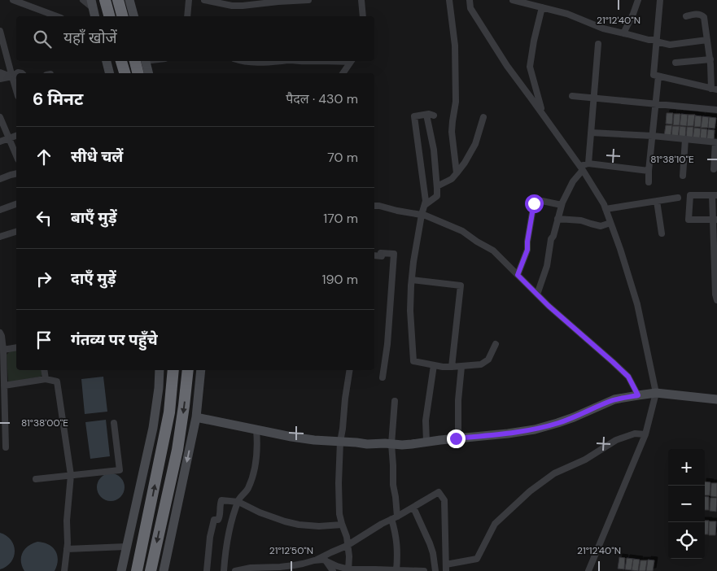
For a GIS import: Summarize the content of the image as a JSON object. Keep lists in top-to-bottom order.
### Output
{
  "page": {
    "search": "यहाँ खोजें",
    "heading": ["6 मिनट", "पैदल · 430 m"],
    "list": [
      ["सीधे चलें", "70 m"],
      ["बाएँ मुड़ें", "170 m"],
      ["दाएँ मुड़ें", "190 m"],
      "गंतव्य पर पहुँचे"
    ],
    "map_buttons": ["+", "−"]
  },
  "coordinates": [
    "21°12'40\"N",
    "81°38'10\"E",
    "81°38'00\"E",
    "21°12'50\"N"
  ]
}
